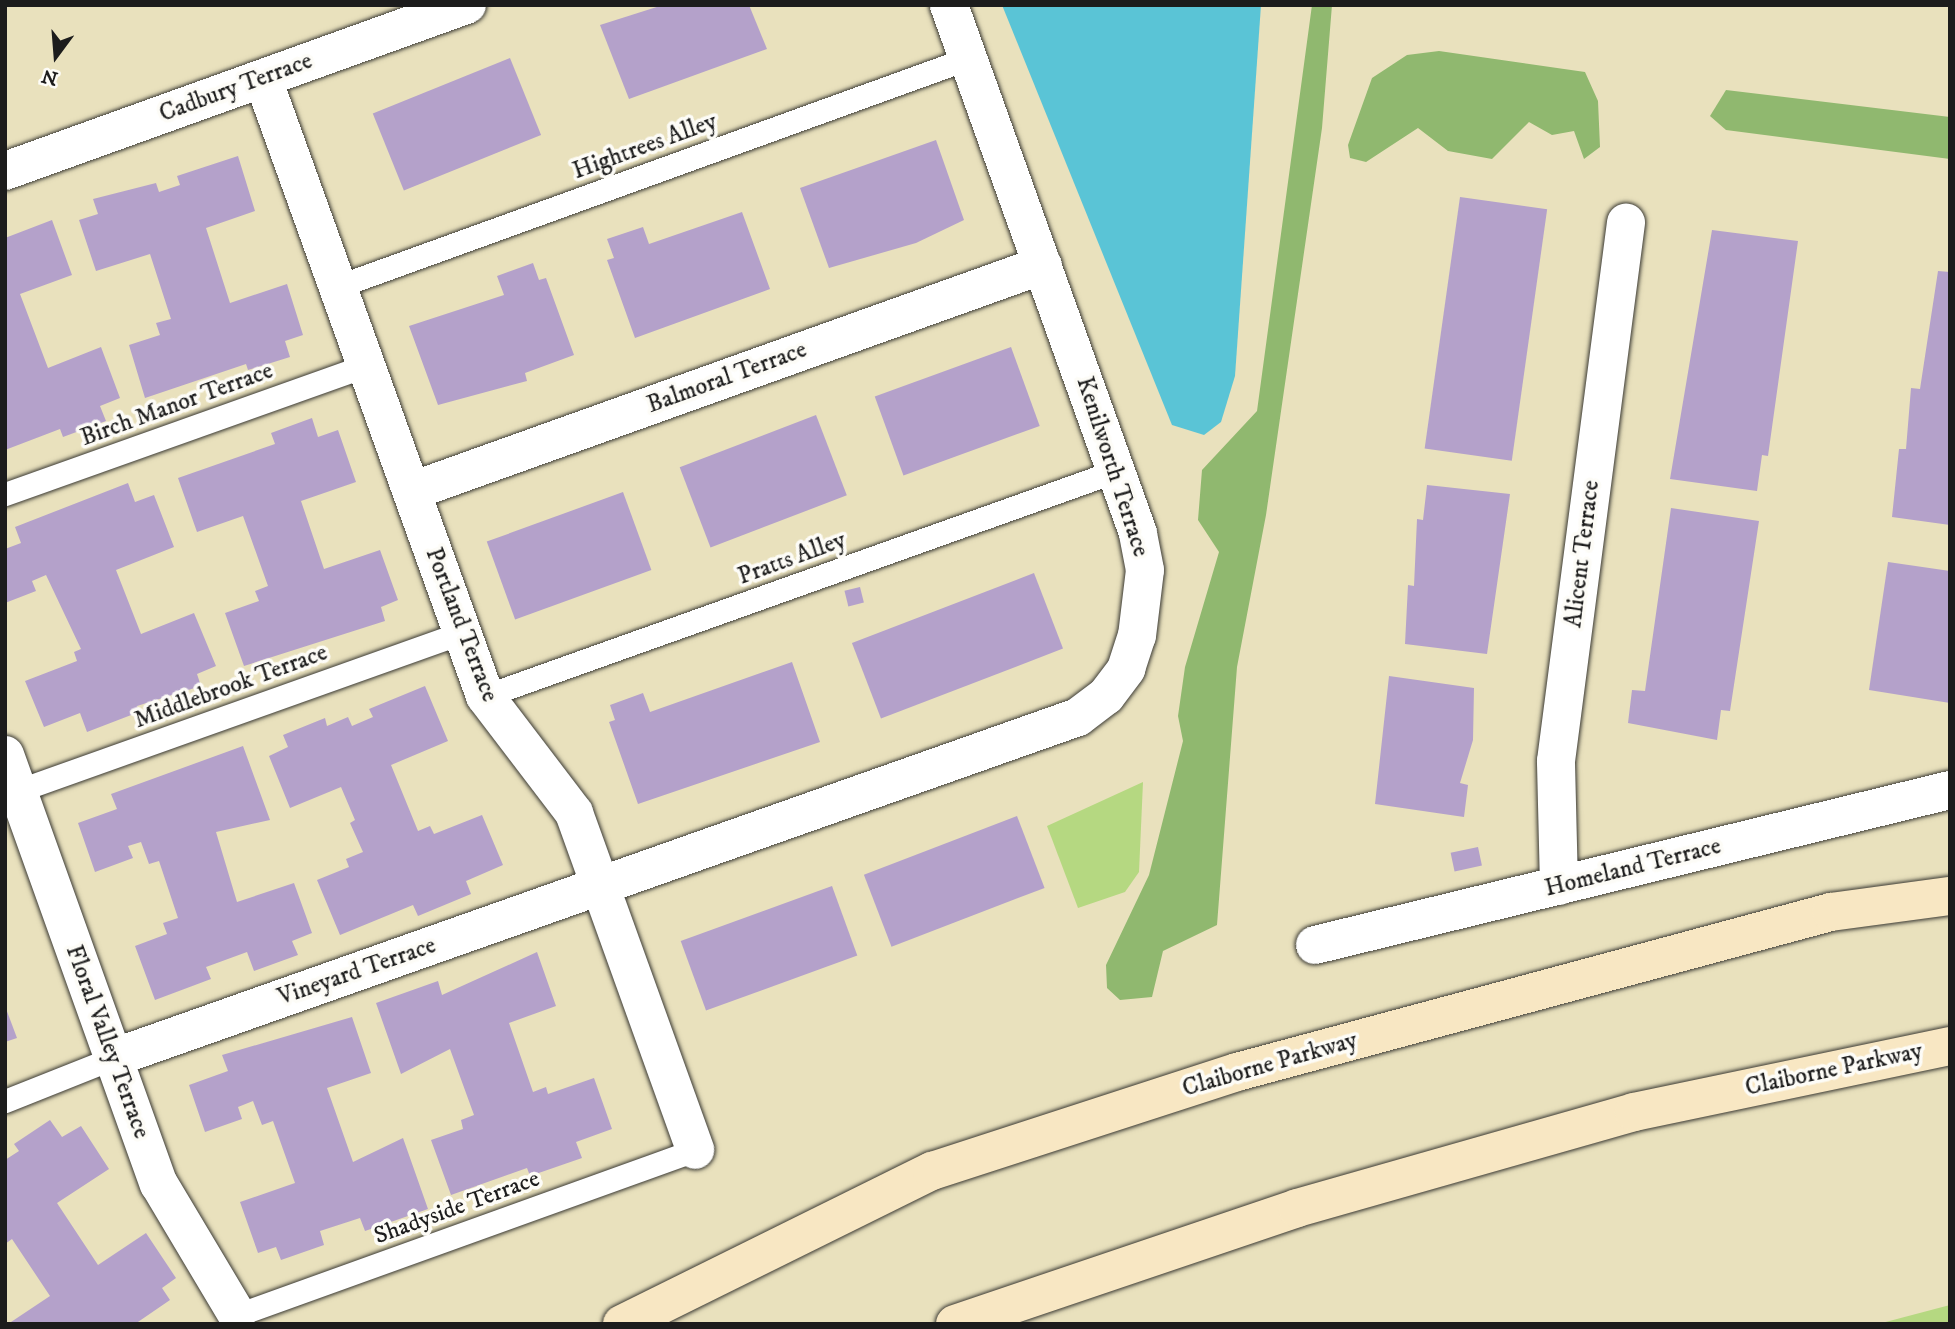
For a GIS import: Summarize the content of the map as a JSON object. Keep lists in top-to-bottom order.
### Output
{
  "streets": {
    "main road": ["Claiborne Parkway"],
    "street": [
      "Cadbury Terrace",
      "Balmoral Terrace",
      "Kenilworth Terrace",
      "Alicent Terrace",
      "Portland Terrace",
      "Homeland Terrace",
      "Vineyard Terrace",
      "Floral Valley Terrace"
    ],
    "lane": [
      "Hightrees Alley",
      "Birch Manor Terrace",
      "Pratts Alley",
      "Middlebrook Terrace",
      "Shadyside Terrace"
    ]
  },
  "crossings": [
    ["Cadbury Terrace", "Portland Terrace"],
    ["Hightrees Alley", "Kenilworth Terrace"],
    ["Hightrees Alley", "Portland Terrace"],
    ["Balmoral Terrace", "Kenilworth Terrace"],
    ["Balmoral Terrace", "Portland Terrace"],
    ["Birch Manor Terrace", "Portland Terrace"],
    ["Kenilworth Terrace", "Pratts Alley"],
    ["Kenilworth Terrace", "Portland Terrace"],
    ["Kenilworth Terrace", "Vineyard Terrace"],
    ["Alicent Terrace", "Homeland Terrace"],
    ["Pratts Alley", "Portland Terrace"],
    ["Portland Terrace", "Middlebrook Terrace"],
    ["Portland Terrace", "Vineyard Terrace"],
    ["Portland Terrace", "Shadyside Terrace"],
    ["Middlebrook Terrace", "Floral Valley Terrace"],
    ["Vineyard Terrace", "Floral Valley Terrace"],
    ["Floral Valley Terrace", "Shadyside Terrace"]
  ],
  "north": "bottom"
}
